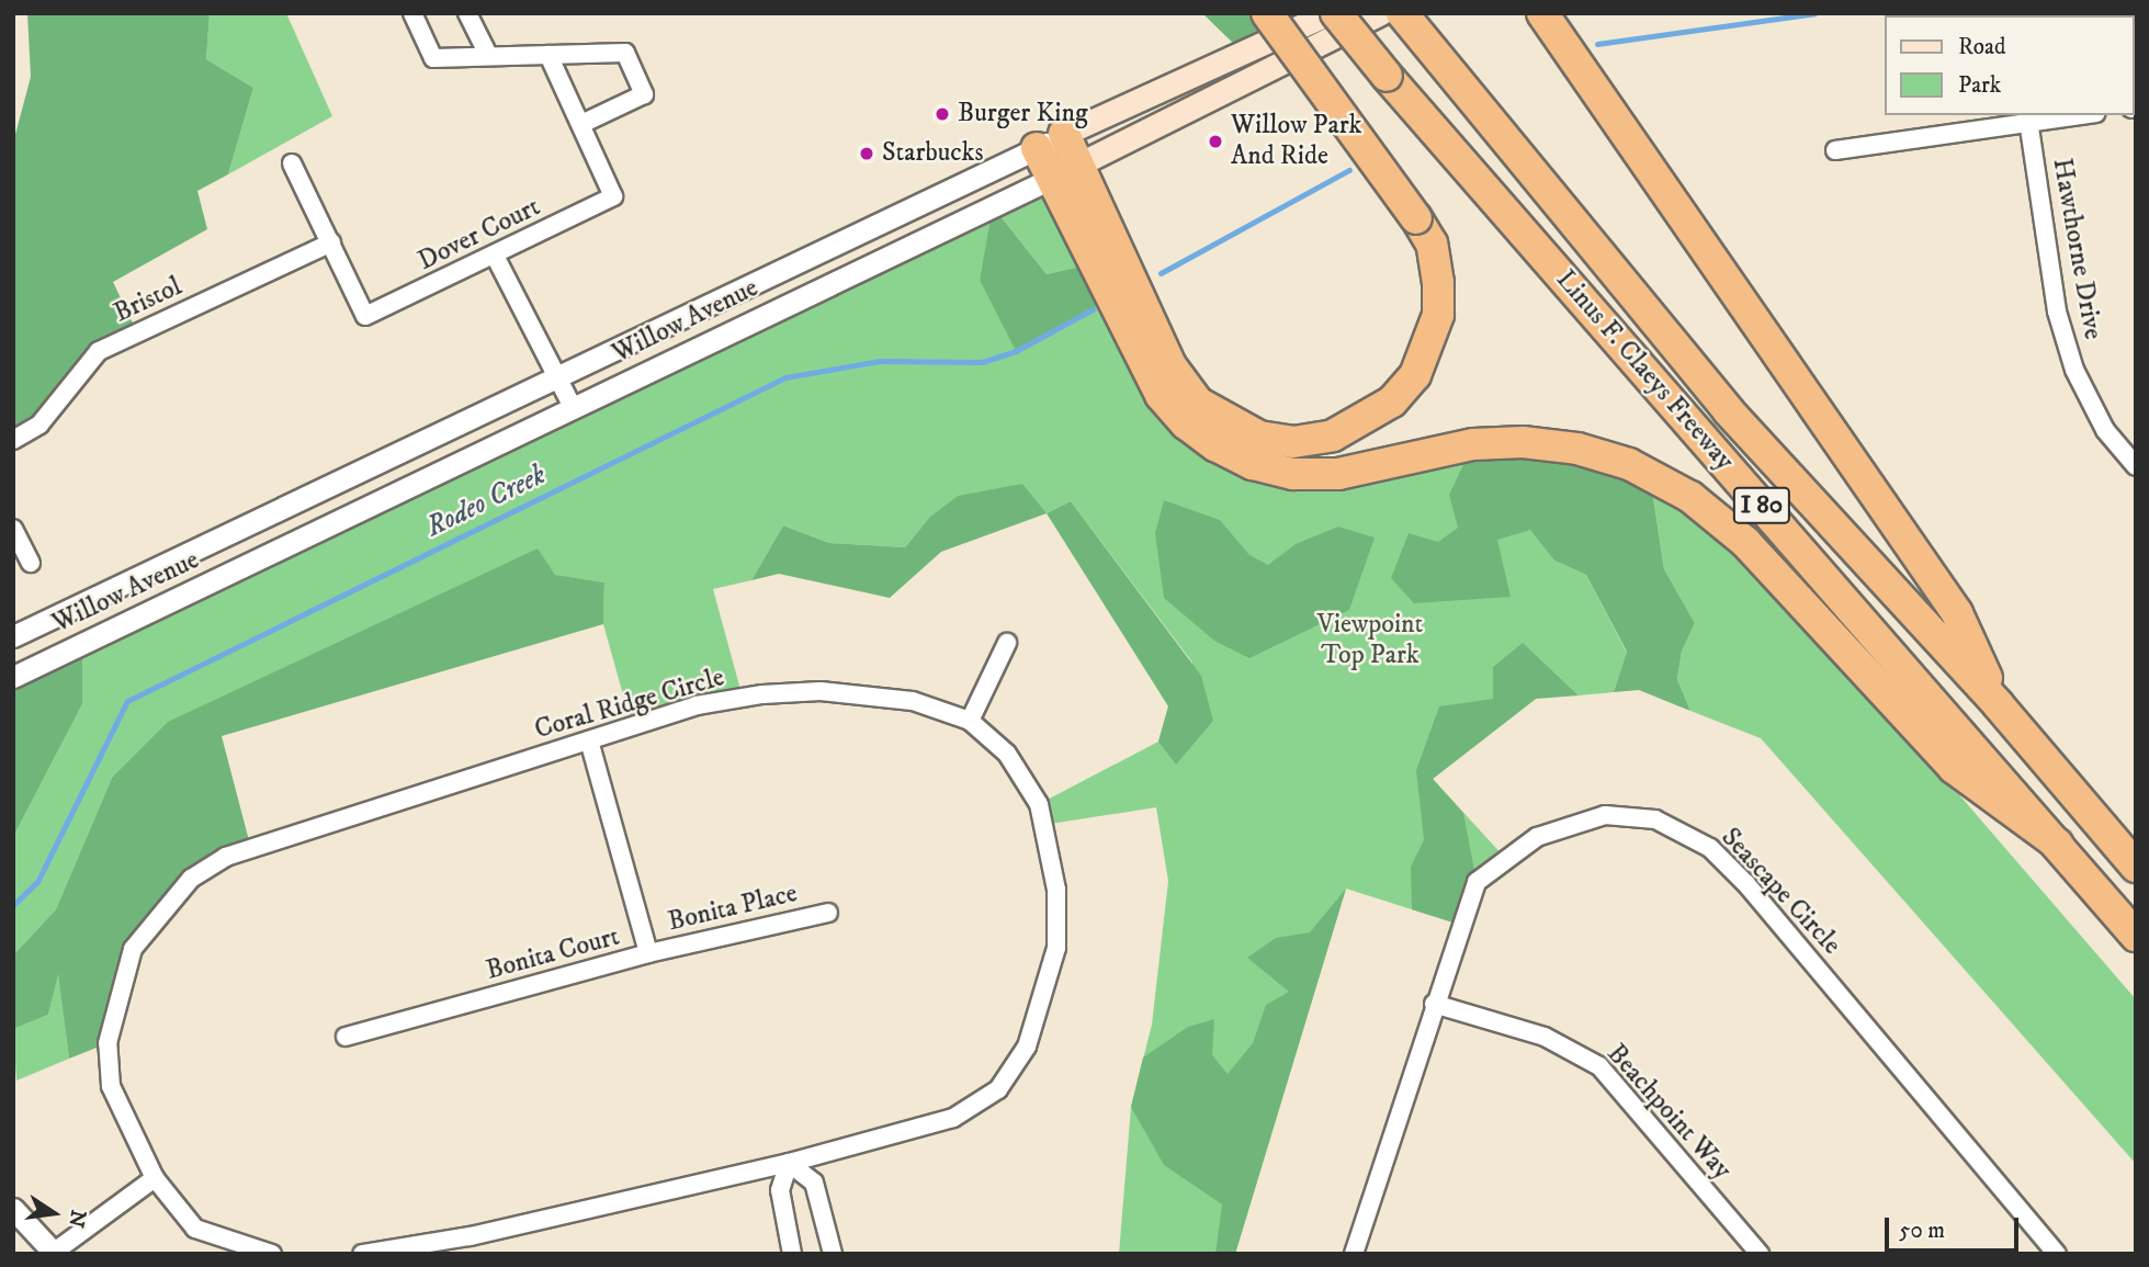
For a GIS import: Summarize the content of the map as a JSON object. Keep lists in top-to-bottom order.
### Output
{
  "streets": {
    "highway": ["Linus F. Claeys Freeway", "I 80"],
    "main road": ["Willow Avenue"],
    "street": [
      "Dover Court",
      "Hawthorne Drive",
      "Bristol",
      "Coral Ridge Circle",
      "Seascape Circle",
      "Bonita Place",
      "Bonita Court",
      "Beachpoint Way"
    ]
  },
  "crossings": [
    ["Dover Court", "Bristol"],
    ["Coral Ridge Circle", "Bonita Court"],
    ["Seascape Circle", "Beachpoint Way"],
    ["Bonita Place", "Bonita Court"]
  ],
  "water": ["Rodeo Creek"],
  "parks": ["Viewpoint Top Park"],
  "places": ["Burger King", "Willow Park And Ride", "Starbucks"],
  "legend": ["Road", "Park"],
  "scale_bar": "50 m",
  "north": "right"
}
